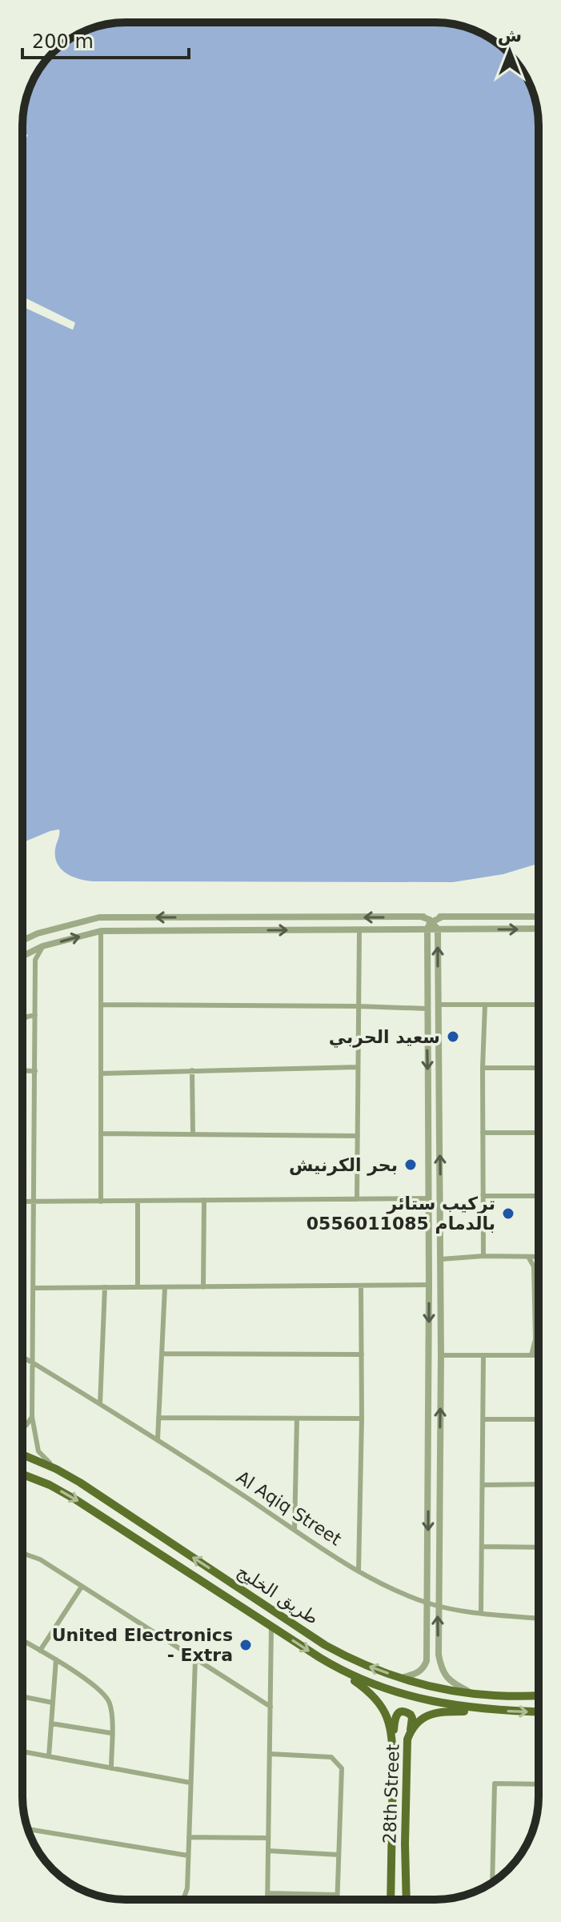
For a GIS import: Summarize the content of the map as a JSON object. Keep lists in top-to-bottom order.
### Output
{
  "streets": {
    "main road": ["طريق الخليج", "28th Street"],
    "street": ["Al Aqiq Street"]
  },
  "crossings": [
    ["طريق الخليج", "28th Street"]
  ],
  "places": [
    "سعيد الحربي",
    "بحر الكرنيش",
    "تركيب ستائر بالدمام 0556011085",
    "United Electronics - Extra"
  ],
  "scale_bar": "200 m",
  "north": "top"
}
